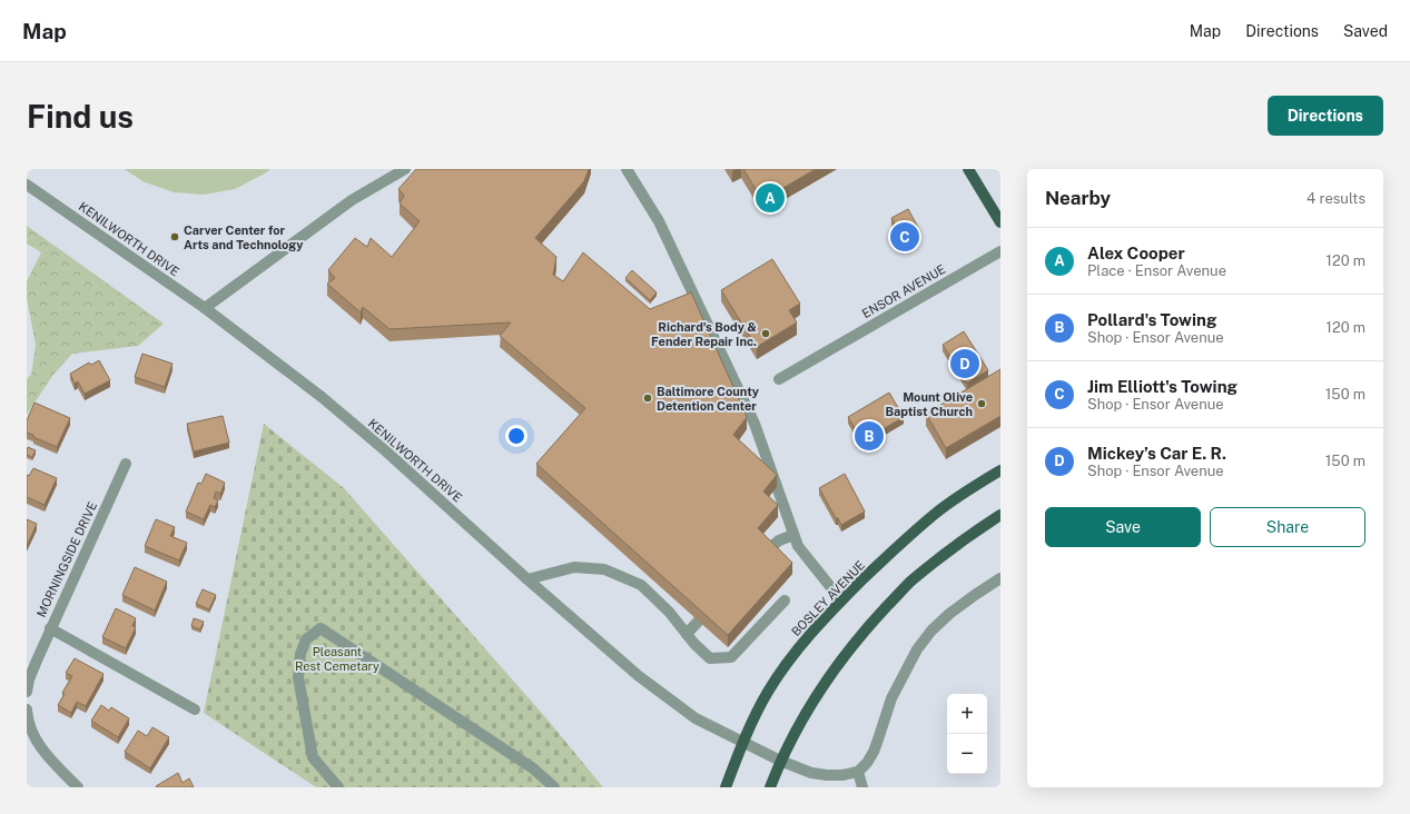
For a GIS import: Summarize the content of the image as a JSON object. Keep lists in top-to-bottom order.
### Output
{
  "streets": {
    "main road": ["BOSLEY AVENUE"],
    "street": ["KENILWORTH DRIVE", "ENSOR AVENUE", "MORNINGSIDE DRIVE"]
  },
  "crossings": [
    ["KENILWORTH DRIVE", "BOSLEY AVENUE"]
  ],
  "parks": ["Pleasant Rest Cemetary"],
  "places": [
    "Carver Center for Arts and Technology",
    "Richard's Body & Fender Repair Inc.",
    "Baltimore County Detention Center",
    "Mount Olive Baptist Church"
  ],
  "page": {
    "header": "Map",
    "nav": ["Map", "Directions", "Saved"],
    "buttons": [
      "Directions",
      ["Save", "Share"]
    ],
    "title": "Find us",
    "heading": ["Nearby", "4 results"],
    "pins": [
      "A",
      "C",
      "D",
      "B"
    ],
    "list": [
      {
        "mark": "A",
        "name": "Alex Cooper",
        "note": "Place · Ensor Avenue",
        "value": "120 m"
      },
      {
        "mark": "B",
        "name": "Pollard's Towing",
        "note": "Shop · Ensor Avenue",
        "value": "120 m"
      },
      {
        "mark": "C",
        "name": "Jim Elliott's Towing",
        "note": "Shop · Ensor Avenue",
        "value": "150 m"
      },
      {
        "mark": "D",
        "name": "Mickey’s Car E. R.",
        "note": "Shop · Ensor Avenue",
        "value": "150 m"
      }
    ],
    "map_buttons": ["+", "−"]
  }
}
